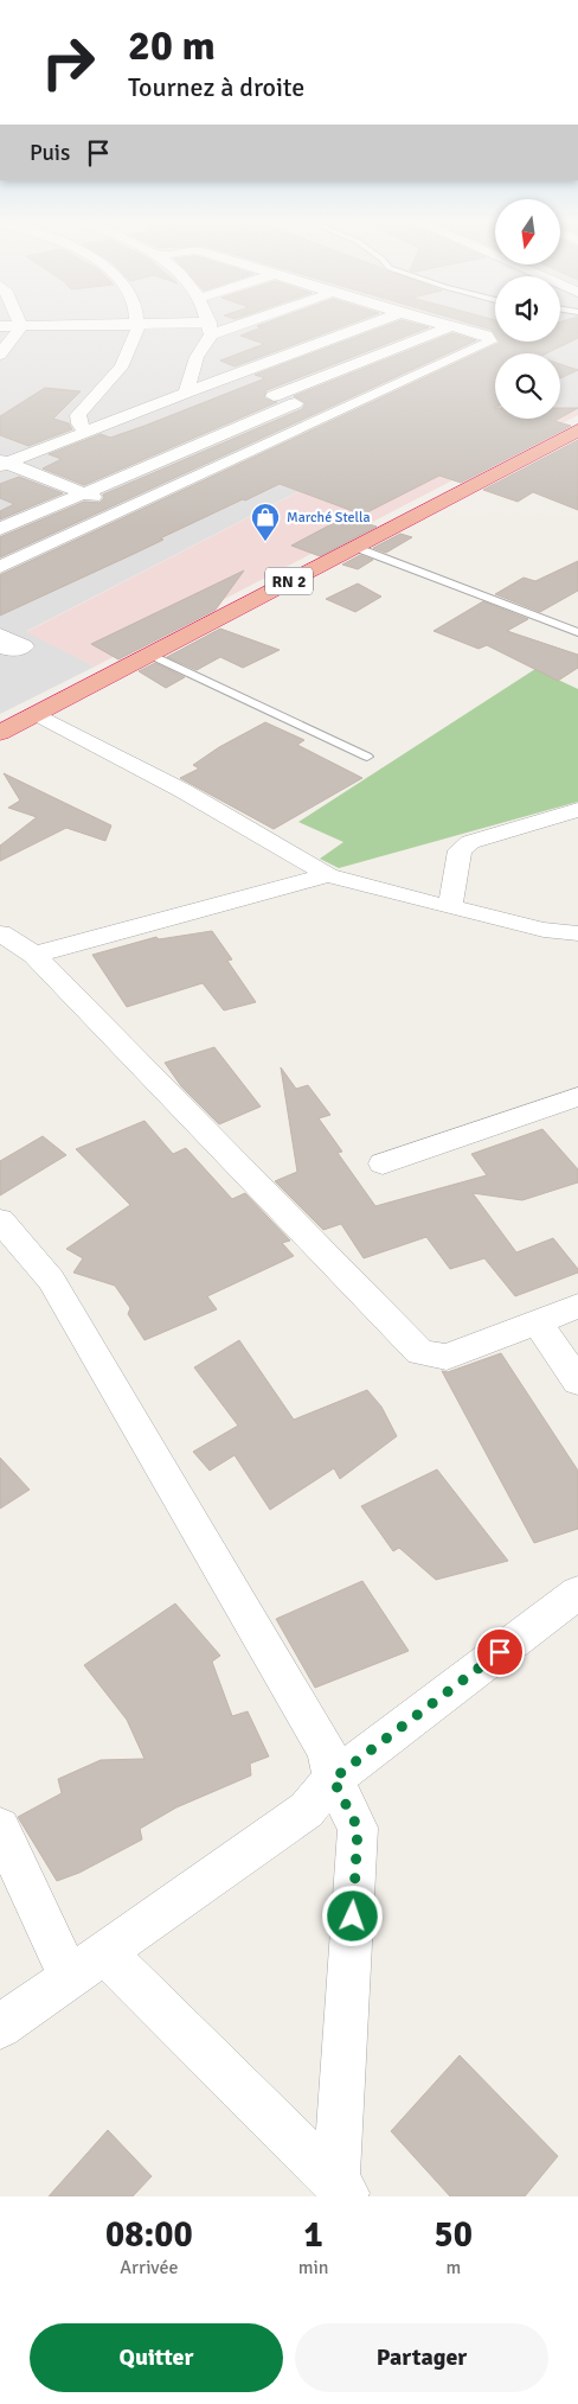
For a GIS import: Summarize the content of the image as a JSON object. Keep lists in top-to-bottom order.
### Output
{
  "streets": {
    "highway": ["RN 2"]
  },
  "places": {
    "shop": ["Marché Stella"]
  },
  "north": "bottom",
  "page": {
    "turn": ["20 m", "Tournez à droite"],
    "then": "Puis",
    "eta": [
      "08:00",
      "Arrivée",
      "1",
      "min",
      "50",
      "m"
    ],
    "buttons": ["Quitter", "Partager"]
  }
}
